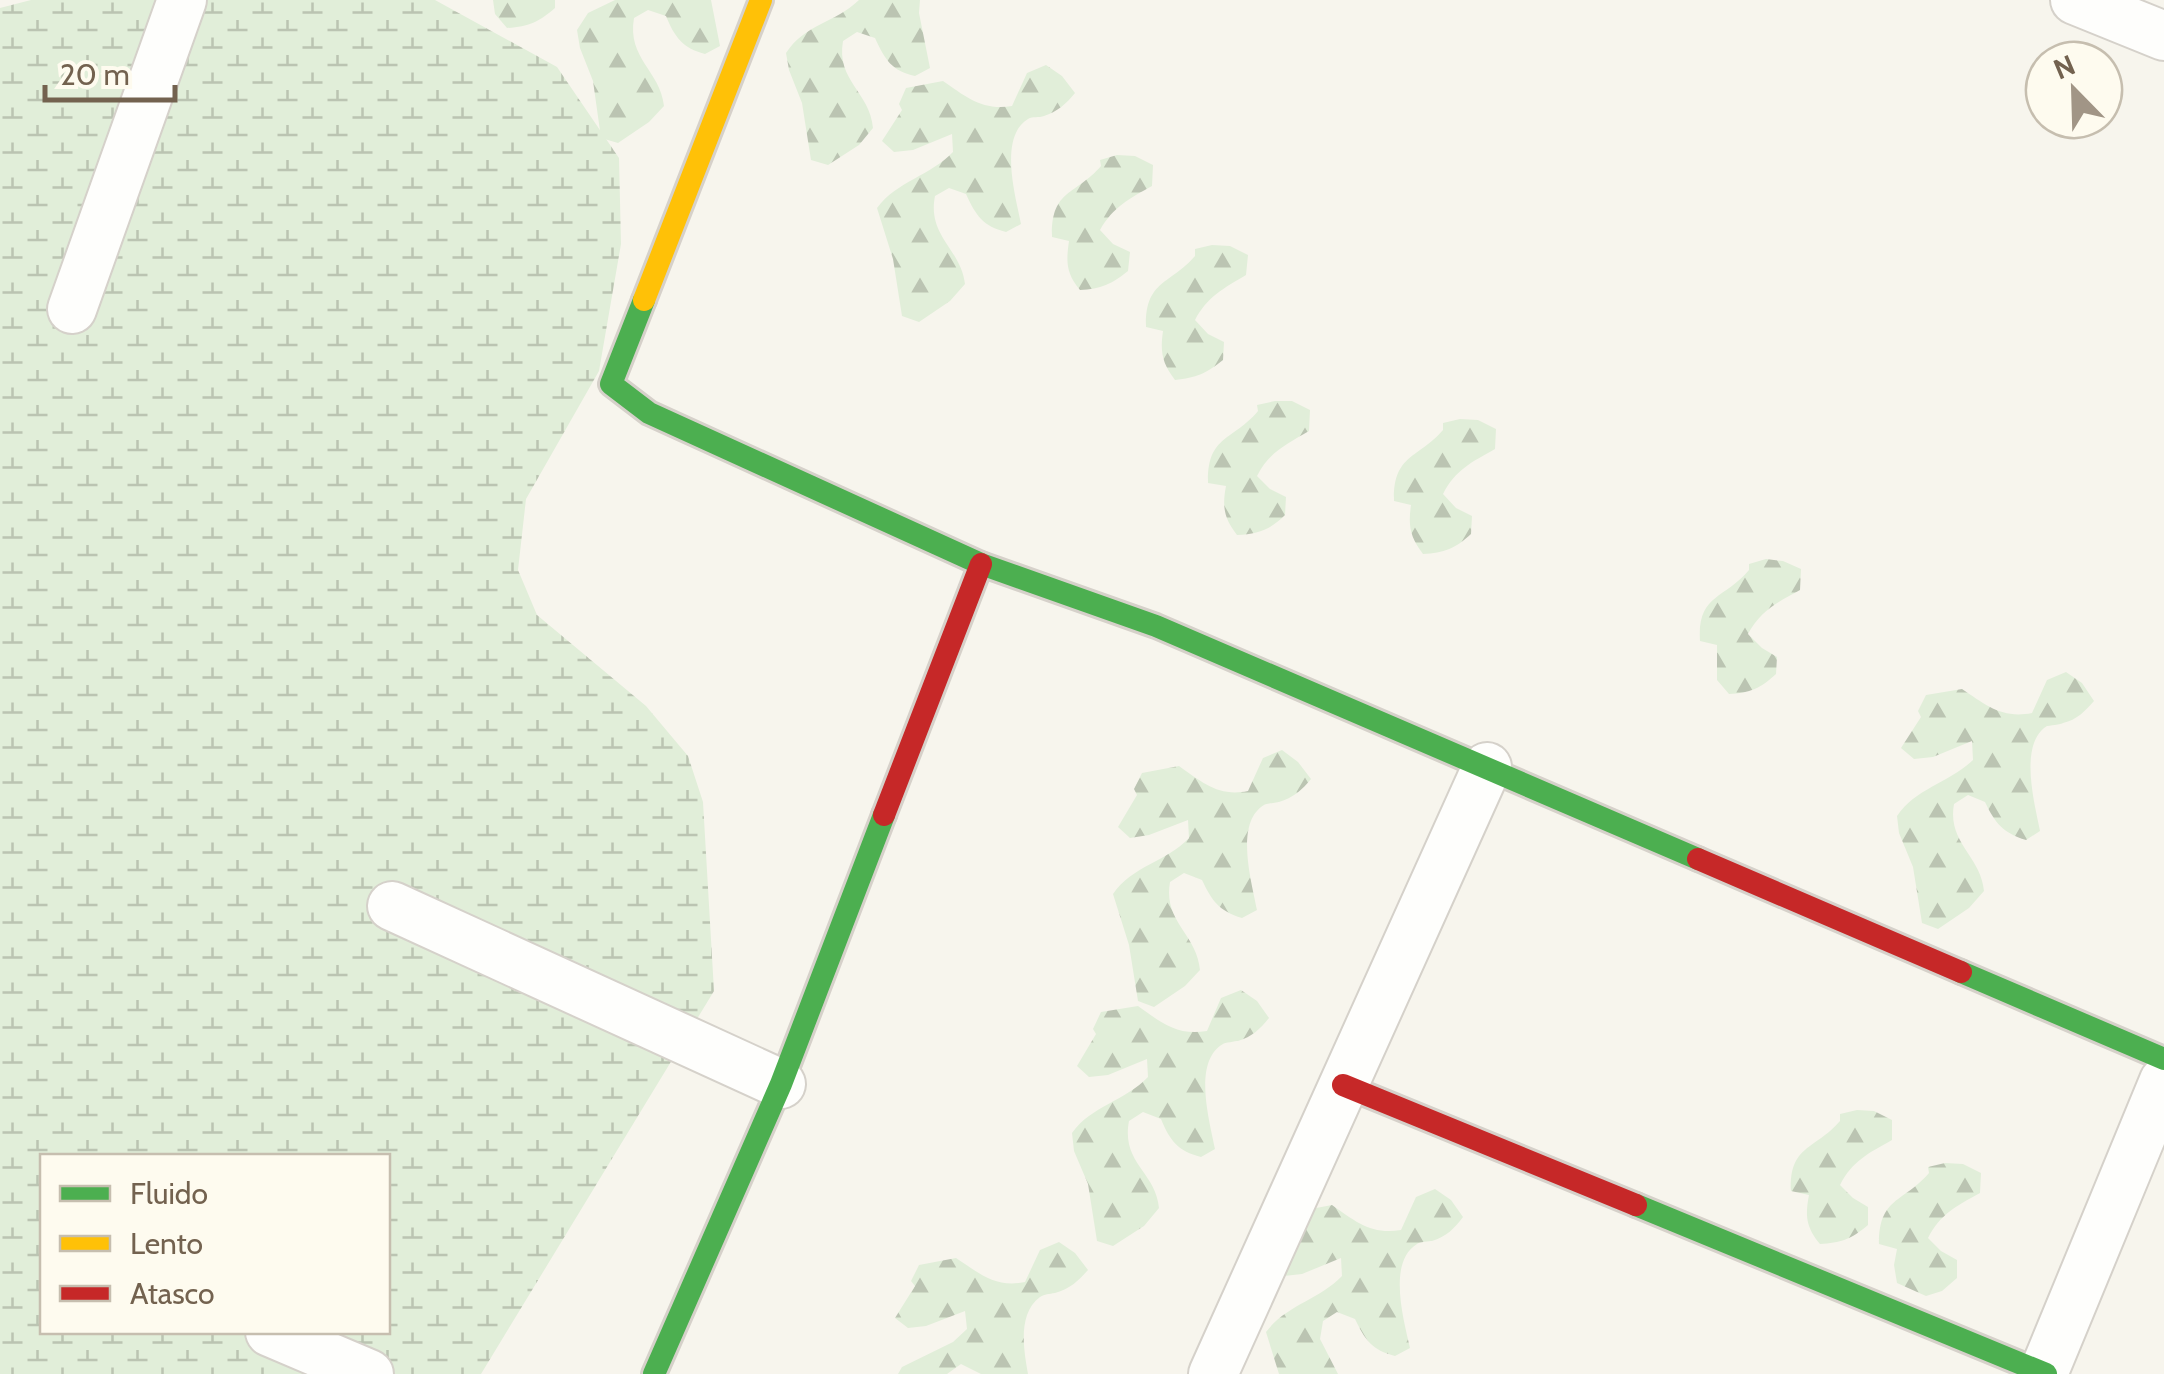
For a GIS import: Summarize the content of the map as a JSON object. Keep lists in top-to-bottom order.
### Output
{
  "legend": ["Fluido", "Lento", "Atasco"],
  "scale_bar": "20 m",
  "north": "top left"
}
